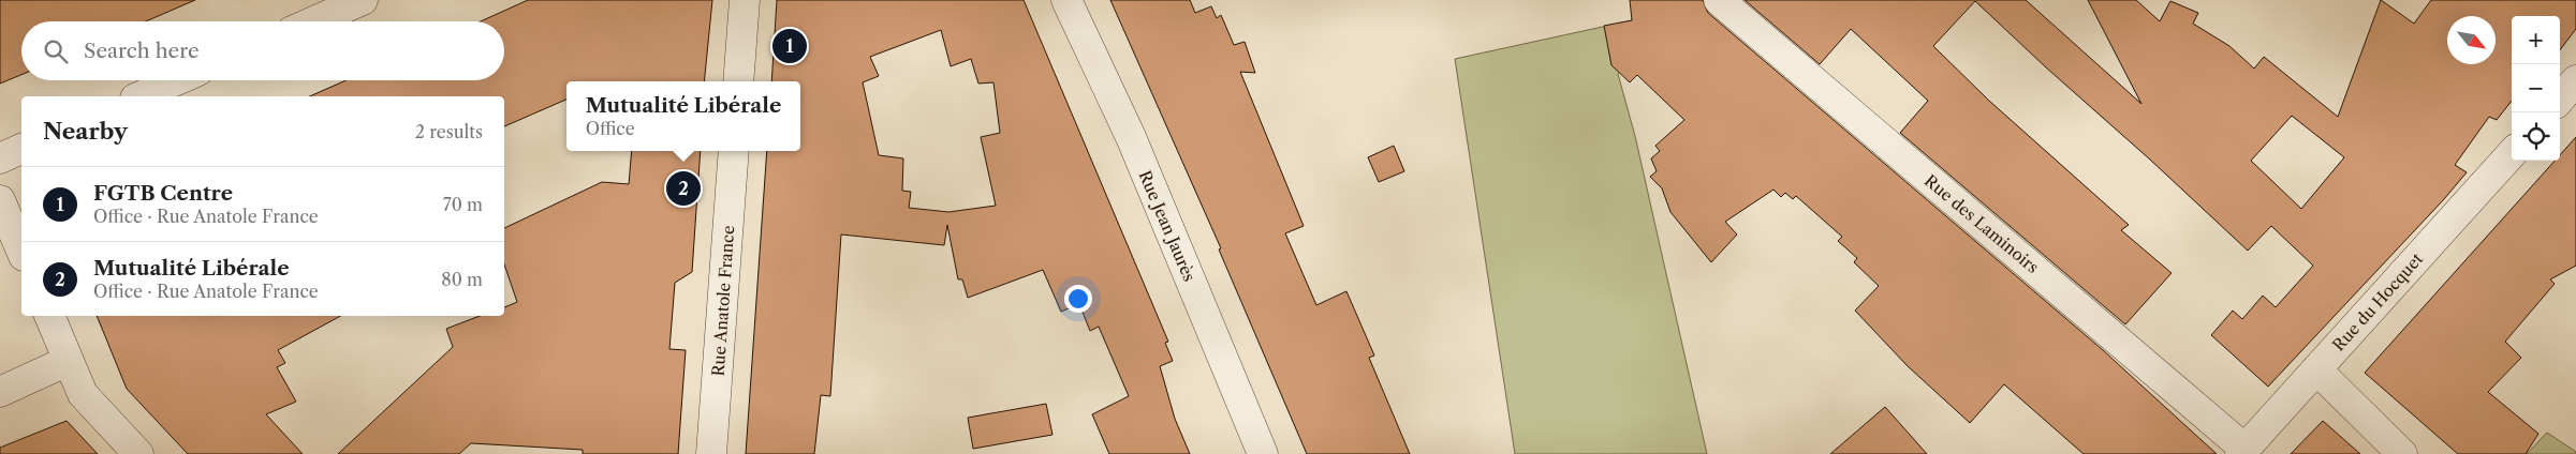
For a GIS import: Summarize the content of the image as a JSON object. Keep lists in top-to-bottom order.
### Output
{
  "streets": {
    "street": [
      "Rue des Laminoirs",
      "Rue Jean Jaurès",
      "Rue Anatole France",
      "Rue du Hocquet"
    ]
  },
  "crossings": [
    ["Rue des Laminoirs", "Rue du Hocquet"]
  ],
  "north": "bottom right",
  "page": {
    "map_buttons": ["+", "−"],
    "search": "Search here",
    "pins": ["1", "2"],
    "popup": ["Mutualité Libérale", "Office"],
    "heading": ["Nearby", "2 results"],
    "list": [
      {
        "mark": "1",
        "name": "FGTB Centre",
        "note": "Office · Rue Anatole France",
        "value": "70 m"
      },
      {
        "mark": "2",
        "name": "Mutualité Libérale",
        "note": "Office · Rue Anatole France",
        "value": "80 m"
      }
    ]
  }
}
